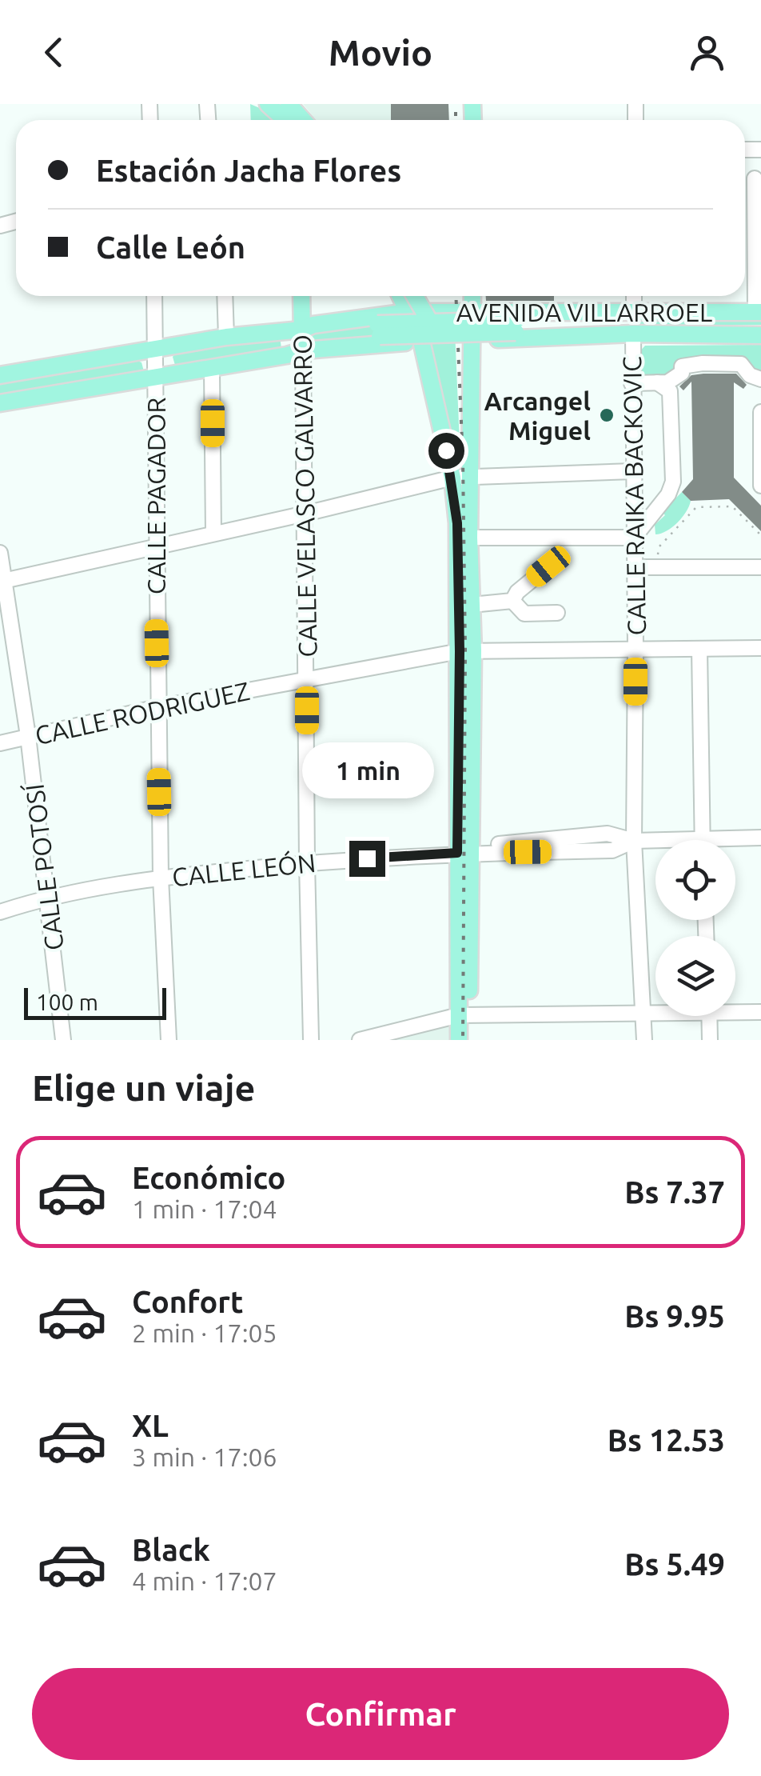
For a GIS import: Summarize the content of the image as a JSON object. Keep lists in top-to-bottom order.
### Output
{
  "streets": {
    "main road": ["AVENIDA VILLARROEL", "CALLE VELASCO GALVARRO", "CALLE RAIKA BACKOVIC"],
    "street": [
      "CALLE PAGADOR",
      "CALLE RODRIGUEZ",
      "CALLE POTOSÍ",
      "CALLE LEÓN"
    ]
  },
  "crossings": [
    ["AVENIDA VILLARROEL", "CALLE PAGADOR"],
    ["AVENIDA VILLARROEL", "CALLE VELASCO GALVARRO"],
    ["AVENIDA VILLARROEL", "CALLE RAIKA BACKOVIC"],
    ["CALLE PAGADOR", "CALLE RODRIGUEZ"],
    ["CALLE PAGADOR", "CALLE LEÓN"],
    ["CALLE VELASCO GALVARRO", "CALLE RODRIGUEZ"],
    ["CALLE VELASCO GALVARRO", "CALLE LEÓN"],
    ["CALLE RAIKA BACKOVIC", "CALLE RODRIGUEZ"],
    ["CALLE RAIKA BACKOVIC", "CALLE LEÓN"],
    ["CALLE RODRIGUEZ", "CALLE POTOSÍ"],
    ["CALLE POTOSÍ", "CALLE LEÓN"]
  ],
  "places": ["Arcangel Miguel"],
  "scale_bar": "100 m",
  "page": {
    "header": "Movio",
    "banner": ["Estación Jacha Flores", "Calle León"],
    "bubble": "1 min",
    "scale": "100 m",
    "heading": "Elige un viaje",
    "list": [
      {
        "name": "Económico",
        "note": "1 min · 17:04",
        "value": "Bs 7.37"
      },
      {
        "name": "Confort",
        "note": "2 min · 17:05",
        "value": "Bs 9.95"
      },
      {
        "name": "XL",
        "note": "3 min · 17:06",
        "value": "Bs 12.53"
      },
      {
        "name": "Black",
        "note": "4 min · 17:07",
        "value": "Bs 5.49"
      }
    ],
    "buttons": "Confirmar"
  }
}
